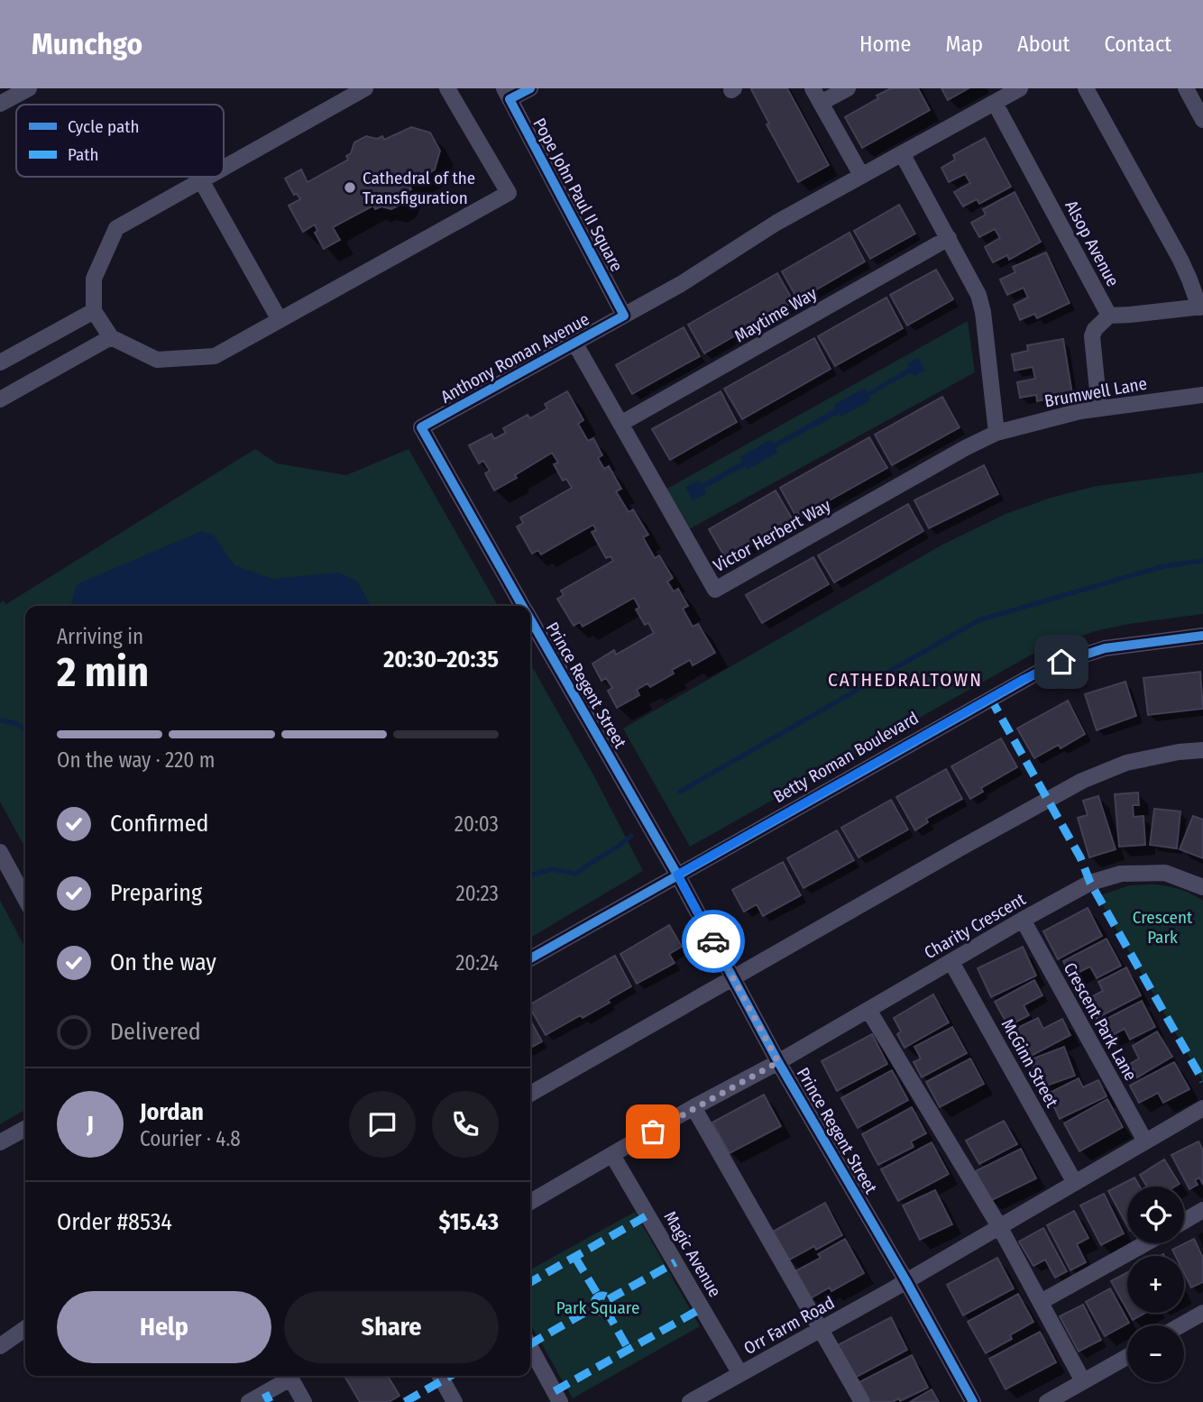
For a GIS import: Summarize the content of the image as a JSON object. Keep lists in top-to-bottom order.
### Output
{
  "streets": {
    "street": [
      "Pope John Paul II Square",
      "Alsop Avenue",
      "Maytime Way",
      "Anthony Roman Avenue",
      "Brumwell Lane",
      "Victor Herbert Way",
      "Prince Regent Street",
      "Betty Roman Boulevard",
      "Charity Crescent",
      "Crescent Park Lane",
      "McGinn Street",
      "Magic Avenue",
      "Orr Farm Road"
    ]
  },
  "crossings": [
    ["Pope John Paul II Square", "Anthony Roman Avenue"],
    ["Alsop Avenue", "Anthony Roman Avenue"],
    ["Alsop Avenue", "Brumwell Lane"],
    ["Maytime Way", "Victor Herbert Way"],
    ["Anthony Roman Avenue", "Victor Herbert Way"],
    ["Anthony Roman Avenue", "Prince Regent Street"],
    ["Brumwell Lane", "Victor Herbert Way"],
    ["Prince Regent Street", "Betty Roman Boulevard"],
    ["Prince Regent Street", "Charity Crescent"],
    ["Prince Regent Street", "Orr Farm Road"],
    ["Charity Crescent", "Crescent Park Lane"],
    ["Charity Crescent", "McGinn Street"],
    ["Charity Crescent", "Magic Avenue"],
    ["Magic Avenue", "Orr Farm Road"]
  ],
  "districts": ["CATHEDRALTOWN"],
  "parks": ["Crescent Park", "Park Square"],
  "places": ["Cathedral of the Transfiguration"],
  "legend": ["Cycle path", "Path"],
  "page": {
    "header": "Munchgo",
    "nav": [
      "Home",
      "Map",
      "About",
      "Contact"
    ],
    "heading": ["2 min", "Arriving in", "20:30–20:35"],
    "panel": [
      "Jordan",
      "Courier · 4.8",
      "Order #8534",
      "$15.43"
    ],
    "bar": "On the way · 220 m",
    "list": [
      ["Confirmed", "20:03"],
      ["Preparing", "20:23"],
      ["On the way", "20:24"],
      "Delivered"
    ],
    "round": "J",
    "map_buttons": ["+", "−"],
    "buttons": ["Help", "Share"]
  }
}
